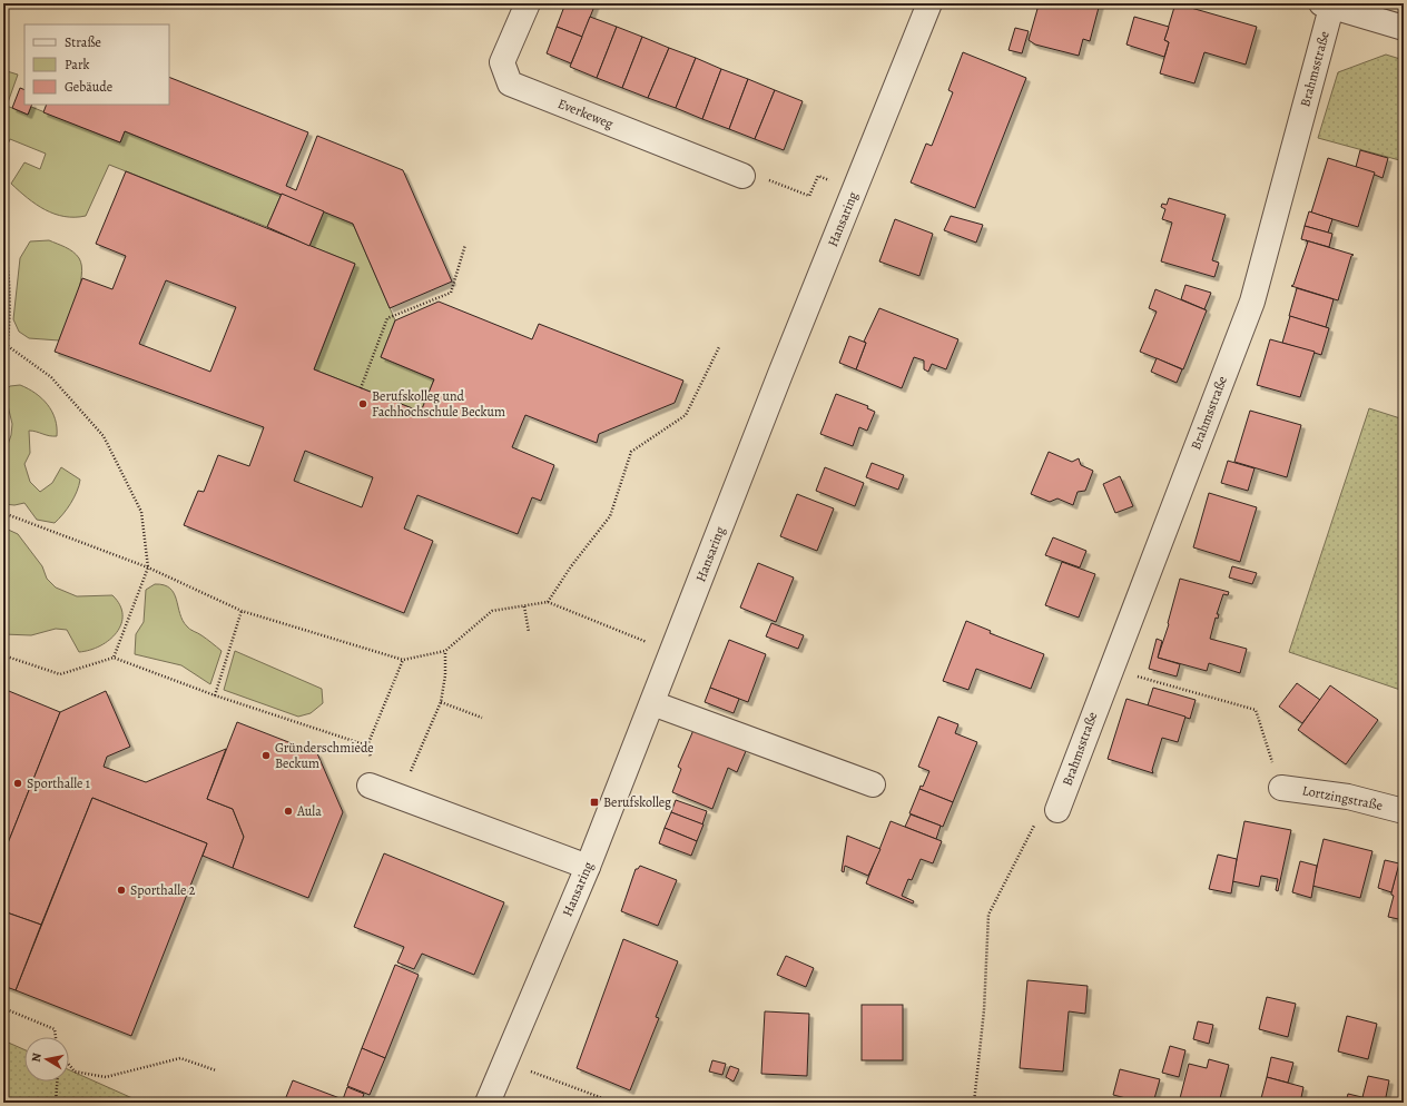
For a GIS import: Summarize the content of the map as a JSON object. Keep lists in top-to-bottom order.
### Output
{
  "streets": {
    "street": [
      "Brahmsstraße",
      "Everkeweg",
      "Hansaring",
      "Lortzingstraße"
    ]
  },
  "places": {
    "other": [
      "Berufskolleg und Fachhochschule Beckum",
      "Gründerschmiede Beckum",
      "Sporthalle 1",
      "Aula",
      "Sporthalle 2"
    ],
    "transit": ["Berufskolleg"]
  },
  "legend": ["Straße", "Park", "Gebäude"],
  "north": "left"
}
